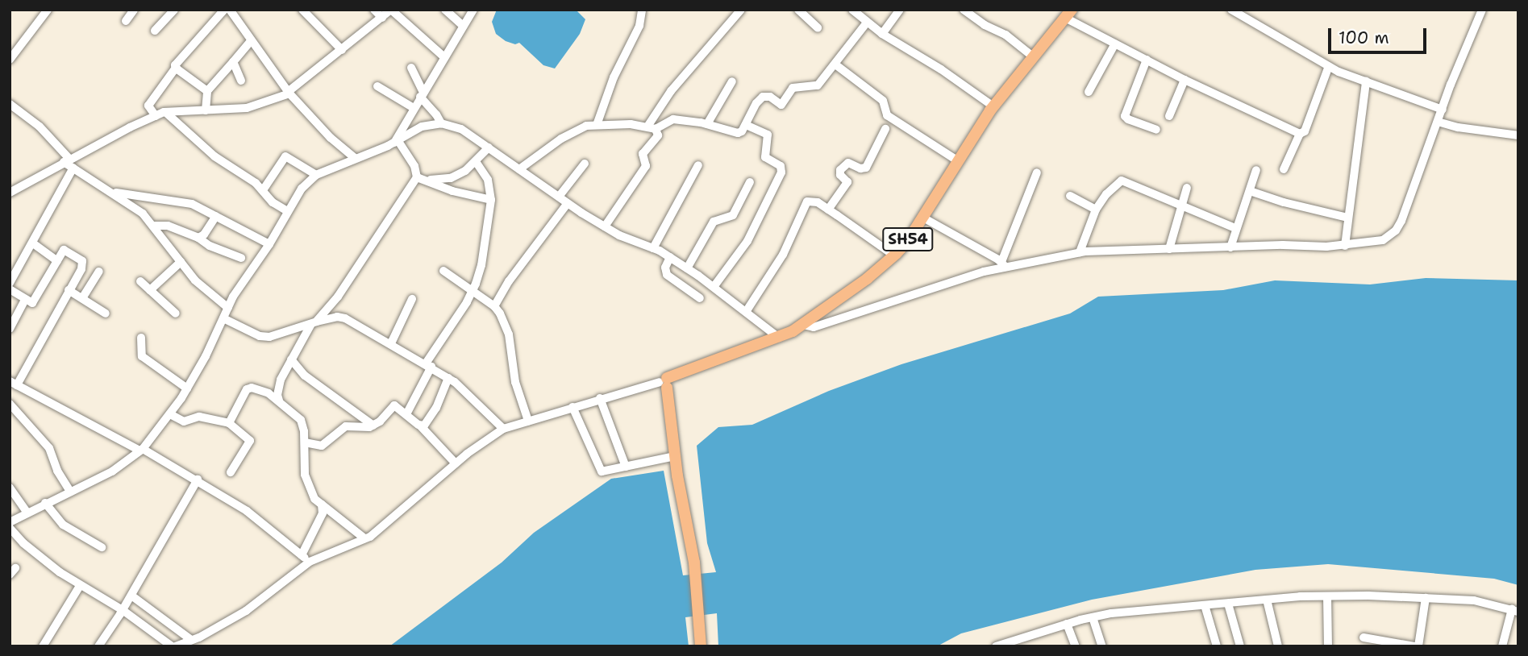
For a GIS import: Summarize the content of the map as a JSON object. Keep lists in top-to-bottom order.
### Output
{
  "streets": {
    "main road": ["SH54"]
  },
  "scale_bar": "100 m"
}
